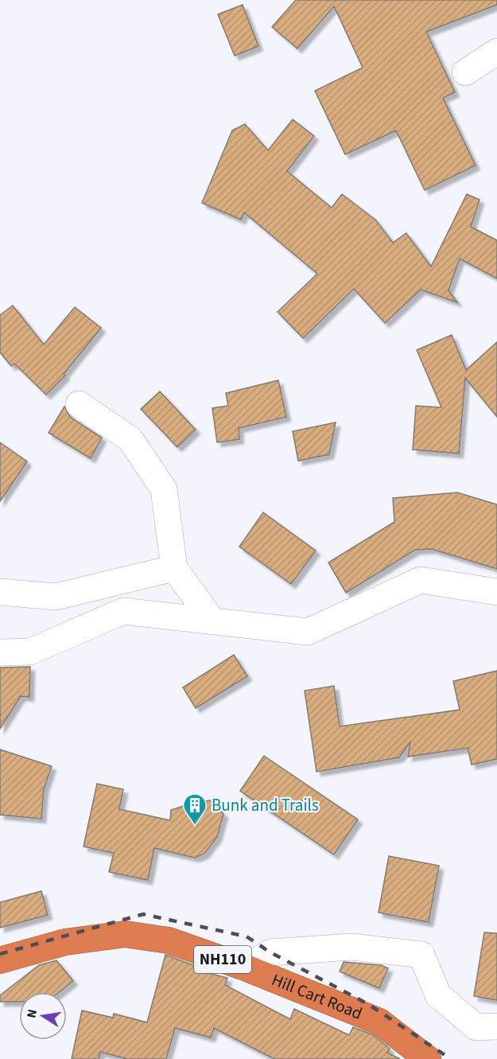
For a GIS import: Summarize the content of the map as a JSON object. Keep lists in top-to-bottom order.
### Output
{
  "streets": {
    "highway": ["NH110", "Hill Cart Road"]
  },
  "places": {
    "building": ["Bunk and Trails"]
  },
  "north": "left"
}
